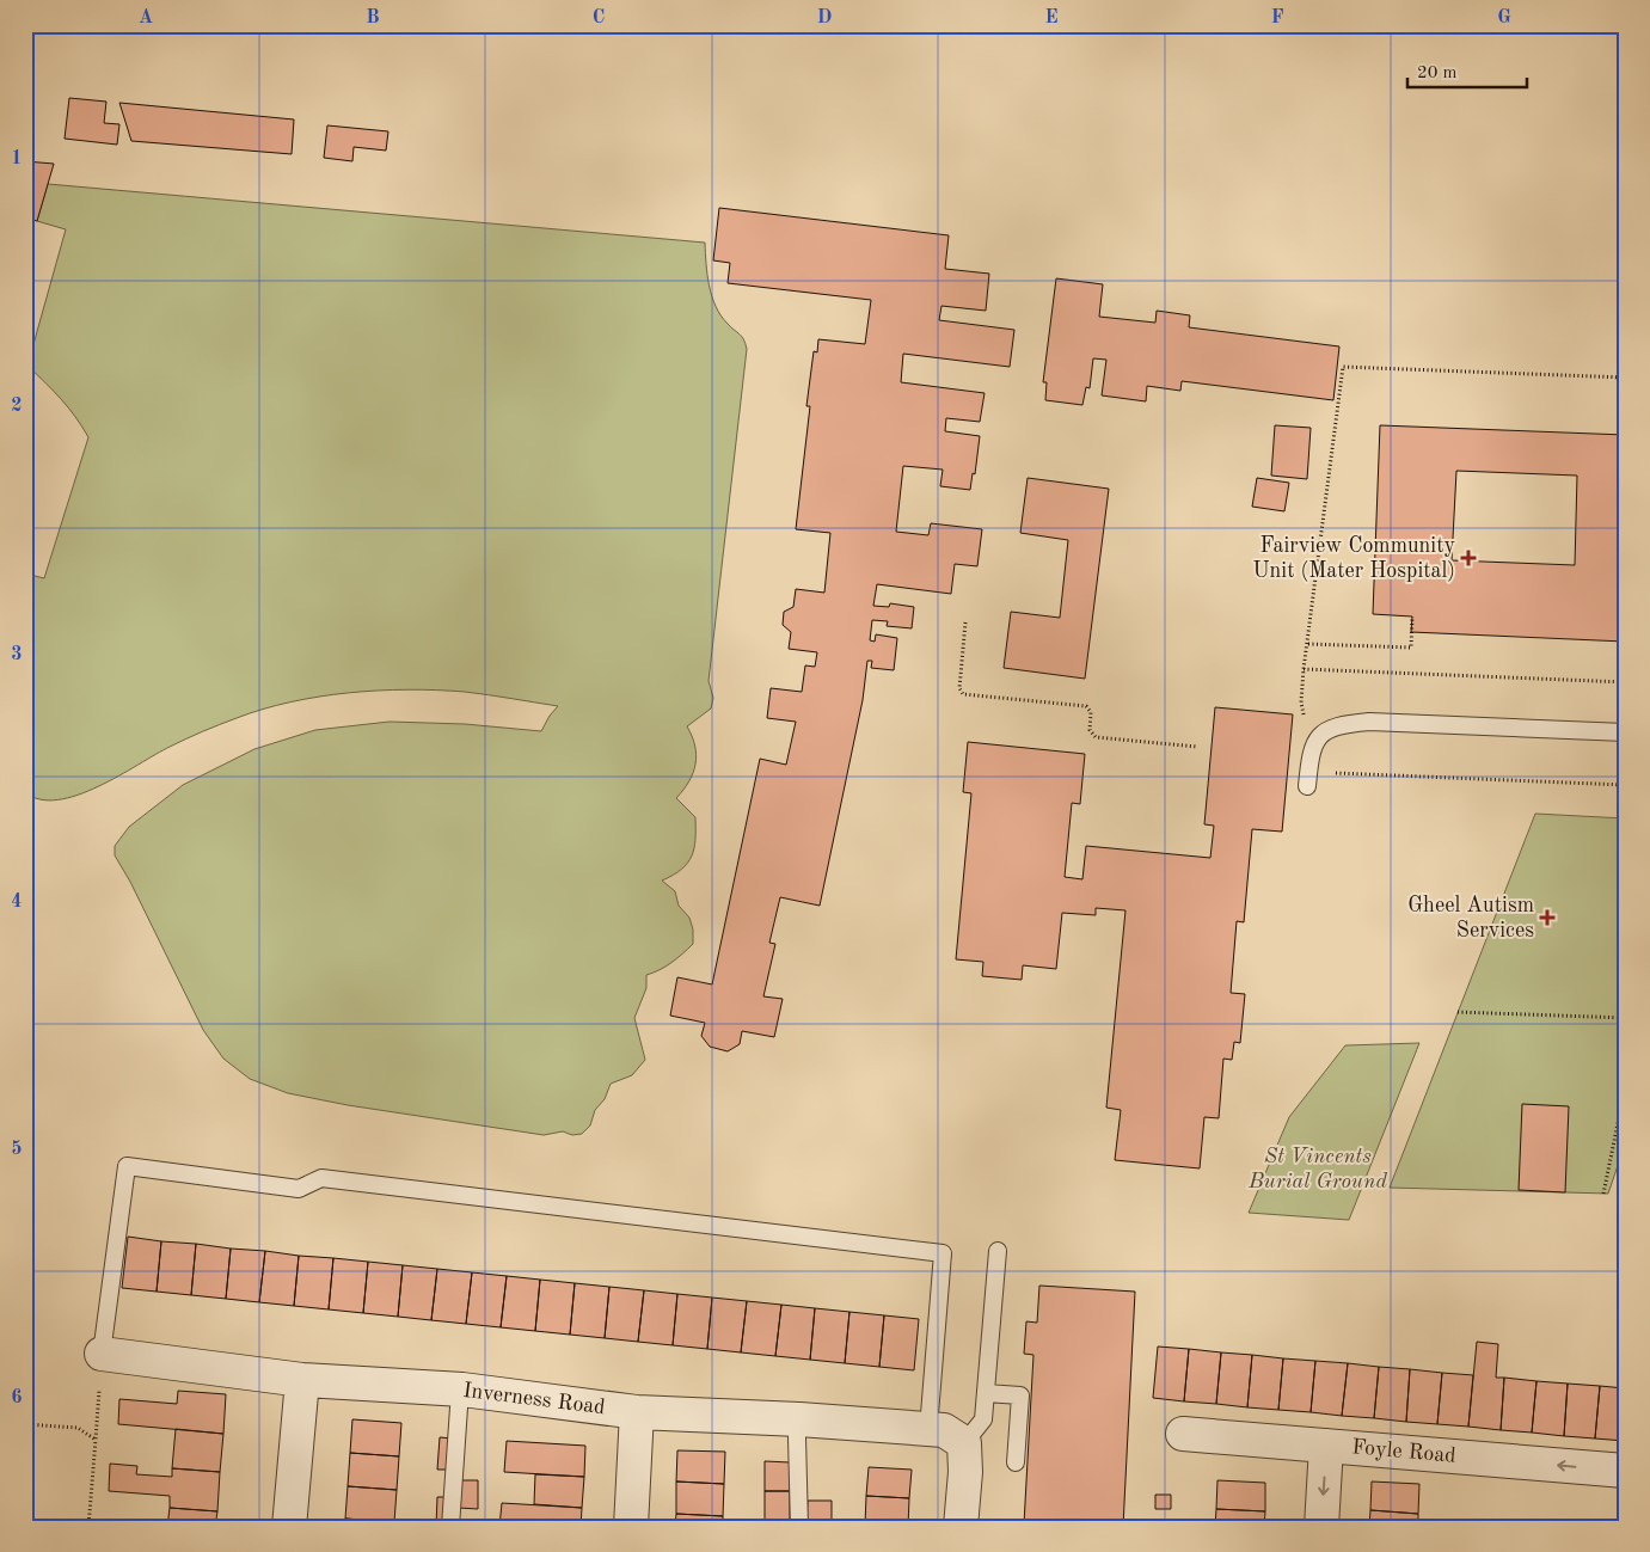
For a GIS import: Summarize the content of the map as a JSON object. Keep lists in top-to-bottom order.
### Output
{
  "streets": {
    "street": ["Inverness Road", "Foyle Road"]
  },
  "one_way": ["Foyle Road"],
  "parks": ["St Vincents Burial Ground"],
  "places": {
    "health": ["Fairview Community Unit (Mater Hospital)", "Gheel Autism Services"]
  },
  "scale_bar": "20 m",
  "grid": {
    "columns": [
      "A",
      "B",
      "C",
      "D",
      "E",
      "F",
      "G"
    ],
    "rows": [
      "1",
      "2",
      "3",
      "4",
      "5",
      "6"
    ]
  }
}
